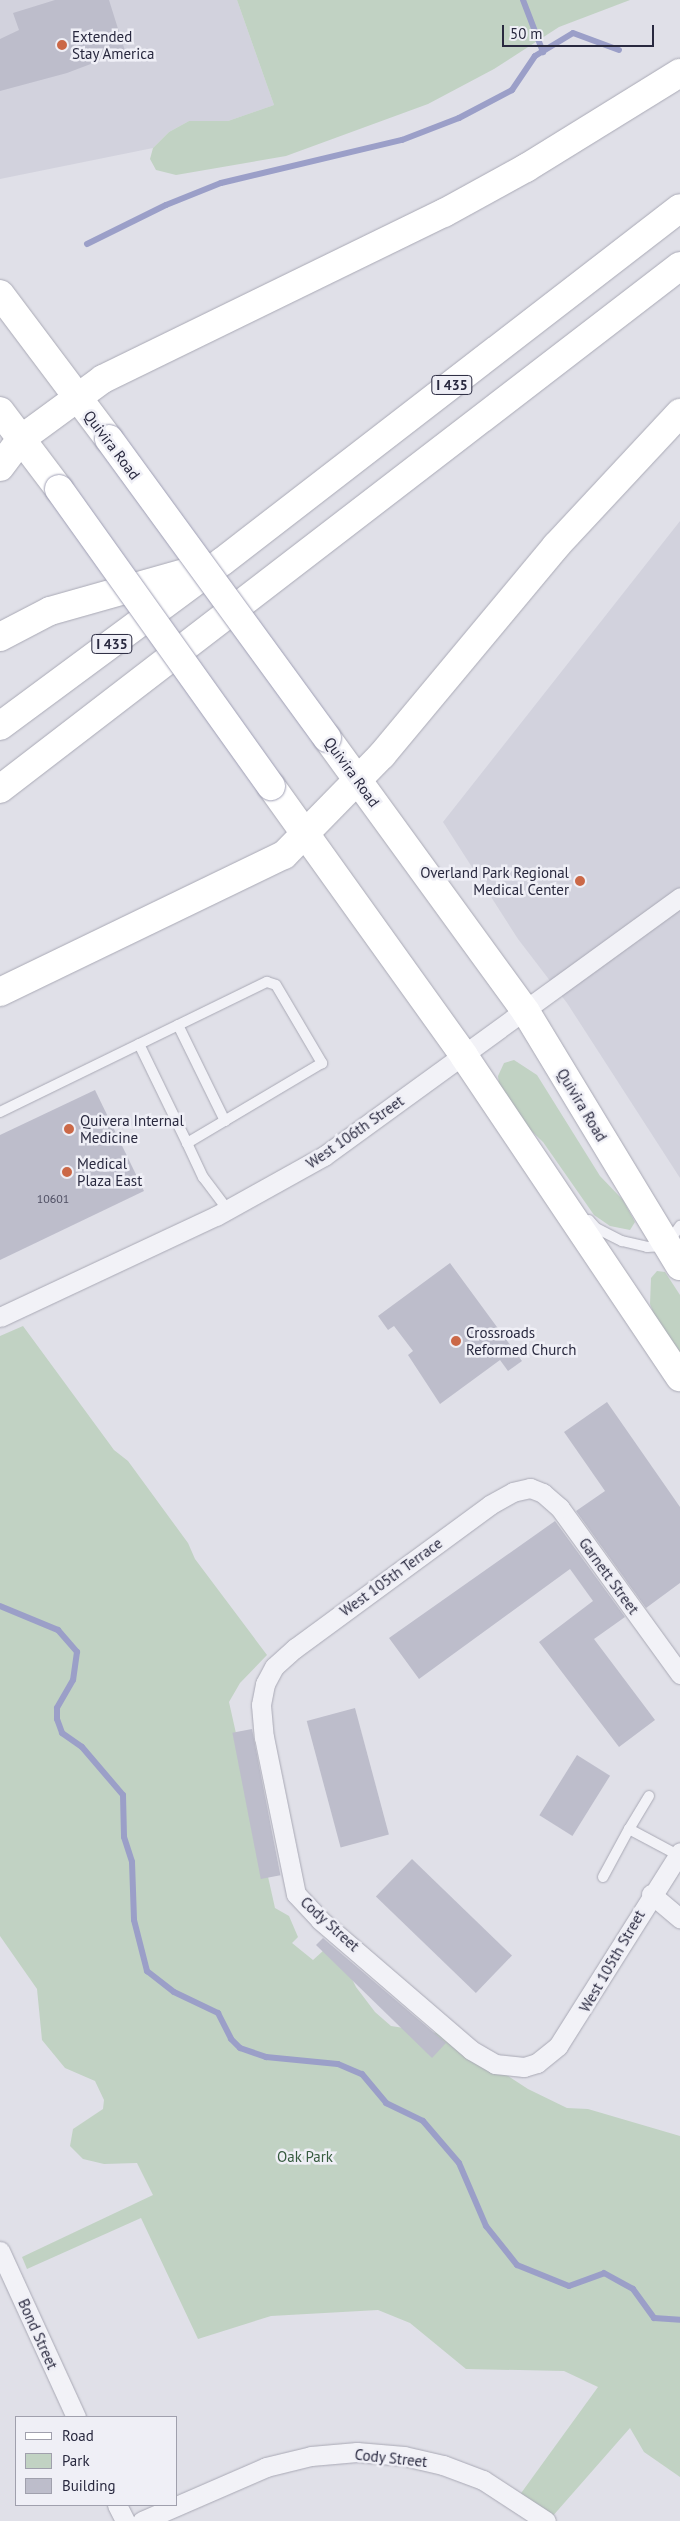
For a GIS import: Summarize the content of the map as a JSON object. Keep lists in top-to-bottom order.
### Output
{
  "streets": {
    "main road": ["I 435", "Quivira Road"],
    "street": [
      "West 106th Street",
      "Garnett Street",
      "West 105th Terrace",
      "Cody Street",
      "West 105th Street",
      "Bond Street"
    ]
  },
  "crossings": [
    ["Quivira Road", "West 106th Street"],
    ["Garnett Street", "West 105th Terrace"],
    ["West 105th Terrace", "Cody Street"],
    ["Cody Street", "West 105th Street"]
  ],
  "parks": ["Oak Park"],
  "places": [
    "Extended Stay America",
    "Overland Park Regional Medical Center",
    "Quivera Internal Medicine",
    "Medical Plaza East",
    "Crossroads Reformed Church"
  ],
  "house_numbers": ["10601"],
  "legend": ["Road", "Park", "Building"],
  "scale_bar": "50 m"
}
